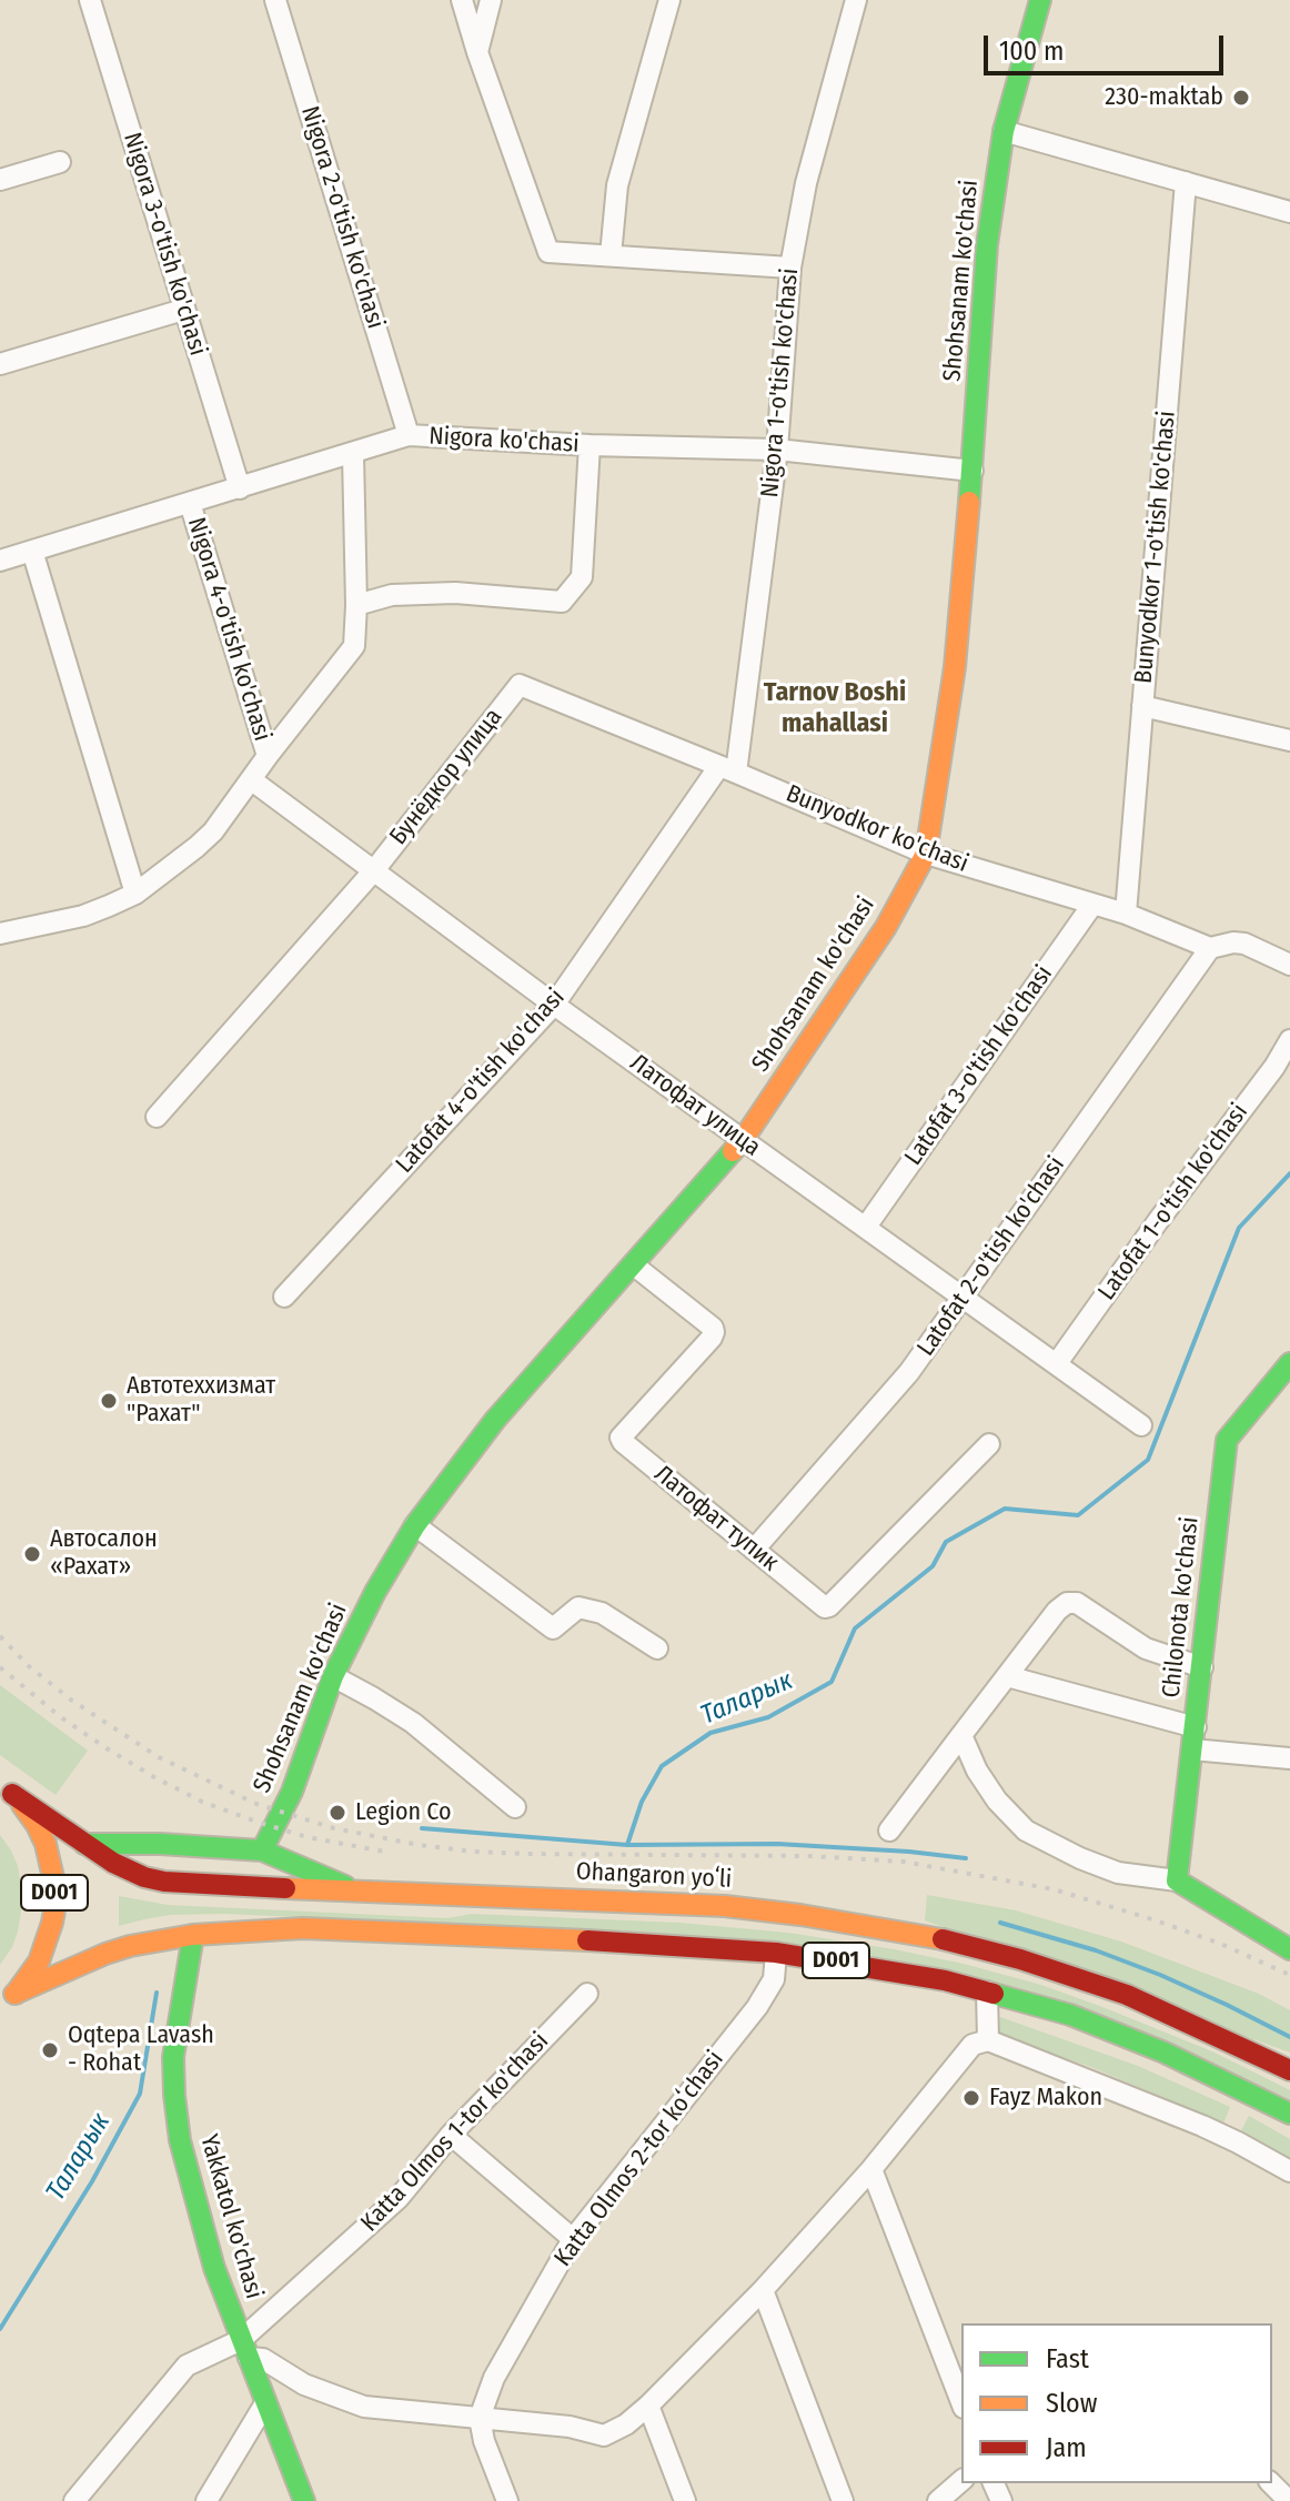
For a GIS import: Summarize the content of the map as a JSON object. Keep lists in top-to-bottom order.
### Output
{
  "streets": {
    "main road": [
      "Shohsanam ko'chasi",
      "Chilonota ko'chasi",
      "Ohangaron yoʻli",
      "D001",
      "Yakkatol ko'chasi"
    ],
    "street": [
      "Nigora 2-o'tish ko'chasi",
      "Nigora 3-o'tish ko'chasi",
      "Nigora 1-o'tish ko'chasi",
      "Nigora ko'chasi",
      "Bunyodkor 1-o'tish ko'chasi",
      "Nigora 4-o'tish ko'chasi",
      "Бунёдкор улица",
      "Bunyodkor ko'chasi",
      "Latofat 3-o'tish ko'chasi",
      "Latofat 4-o'tish ko'chasi",
      "Латофат улица",
      "Latofat 1-o'tish ko'chasi",
      "Latofat 2-o'tish ko'chasi",
      "Латофат тупик",
      "Katta Olmos 1-tor ko'chasi",
      "Katta Olmos 2-tor koʻchasi"
    ]
  },
  "crossings": [
    ["Nigora 2-o'tish ko'chasi", "Nigora ko'chasi"],
    ["Nigora 3-o'tish ko'chasi", "Nigora ko'chasi"],
    ["Shohsanam ko'chasi", "Nigora ko'chasi"],
    ["Shohsanam ko'chasi", "Bunyodkor ko'chasi"],
    ["Shohsanam ko'chasi", "Латофат улица"],
    ["Shohsanam ko'chasi", "Латофат тупик"],
    ["Nigora 1-o'tish ko'chasi", "Nigora ko'chasi"],
    ["Nigora 1-o'tish ko'chasi", "Bunyodkor ko'chasi"],
    ["Nigora 1-o'tish ko'chasi", "Latofat 4-o'tish ko'chasi"],
    ["Nigora ko'chasi", "Nigora 4-o'tish ko'chasi"],
    ["Bunyodkor 1-o'tish ko'chasi", "Bunyodkor ko'chasi"],
    ["Бунёдкор улица", "Bunyodkor ko'chasi"],
    ["Бунёдкор улица", "Латофат улица"],
    ["Bunyodkor ko'chasi", "Latofat 3-o'tish ko'chasi"],
    ["Bunyodkor ko'chasi", "Latofat 4-o'tish ko'chasi"],
    ["Bunyodkor ko'chasi", "Latofat 2-o'tish ko'chasi"],
    ["Latofat 3-o'tish ko'chasi", "Латофат улица"],
    ["Latofat 4-o'tish ko'chasi", "Латофат улица"],
    ["Латофат улица", "Latofat 1-o'tish ko'chasi"],
    ["Латофат улица", "Latofat 2-o'tish ko'chasi"],
    ["Latofat 2-o'tish ko'chasi", "Латофат тупик"],
    ["Ohangaron yoʻli", "D001"],
    ["D001", "Katta Olmos 2-tor koʻchasi"],
    ["D001", "Yakkatol ko'chasi"],
    ["Katta Olmos 1-tor ko'chasi", "Yakkatol ko'chasi"]
  ],
  "districts": ["Tarnov Boshi mahallasi"],
  "water": ["Таларык"],
  "places": [
    "230-maktab",
    "Автотеххизмат \"Рахат\"",
    "Автосалон «Рахат»",
    "Legion Co",
    "Oqtepa Lavash - Rohat",
    "Fayz Makon"
  ],
  "legend": ["Fast", "Slow", "Jam"],
  "scale_bar": "100 m"
}
